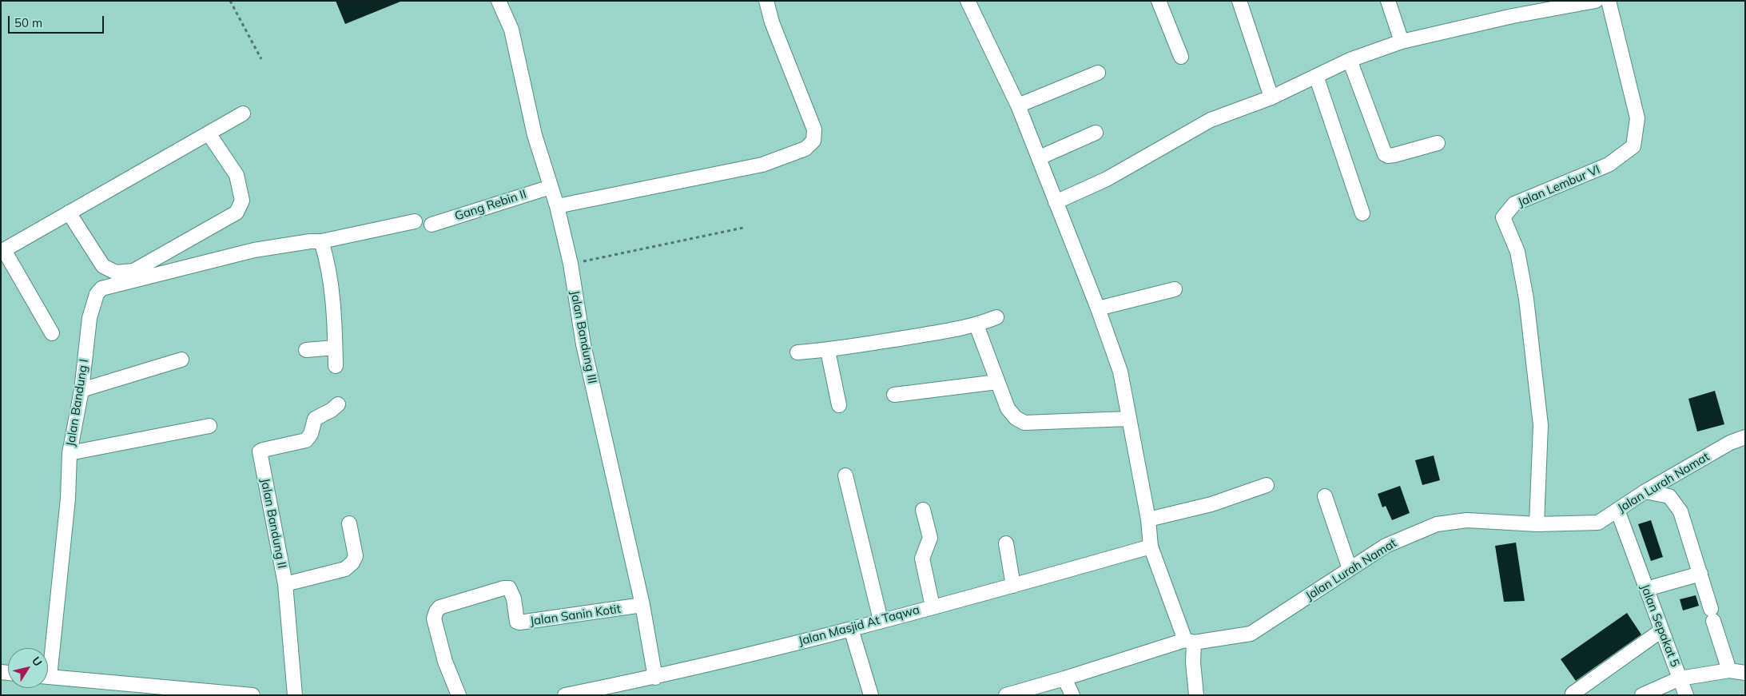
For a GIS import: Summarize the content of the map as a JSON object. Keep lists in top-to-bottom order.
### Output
{
  "streets": {
    "street": [
      "Jalan Lembur VI",
      "Gang Rebin II",
      "Jalan Bandung III",
      "Jalan Bandung I",
      "Jalan Lurah Namat",
      "Jalan Bandung II",
      "Jalan Sanin Kotit",
      "Jalan Masjid At Taqwa",
      "Jalan Sepakat 5"
    ]
  },
  "crossings": [
    ["Jalan Lembur VI", "Jalan Lurah Namat"],
    ["Gang Rebin II", "Jalan Bandung III"],
    ["Jalan Bandung III", "Jalan Sanin Kotit"],
    ["Jalan Bandung III", "Jalan Masjid At Taqwa"],
    ["Jalan Lurah Namat", "Jalan Sepakat 5"]
  ],
  "scale_bar": "50 m",
  "north": "top right"
}
